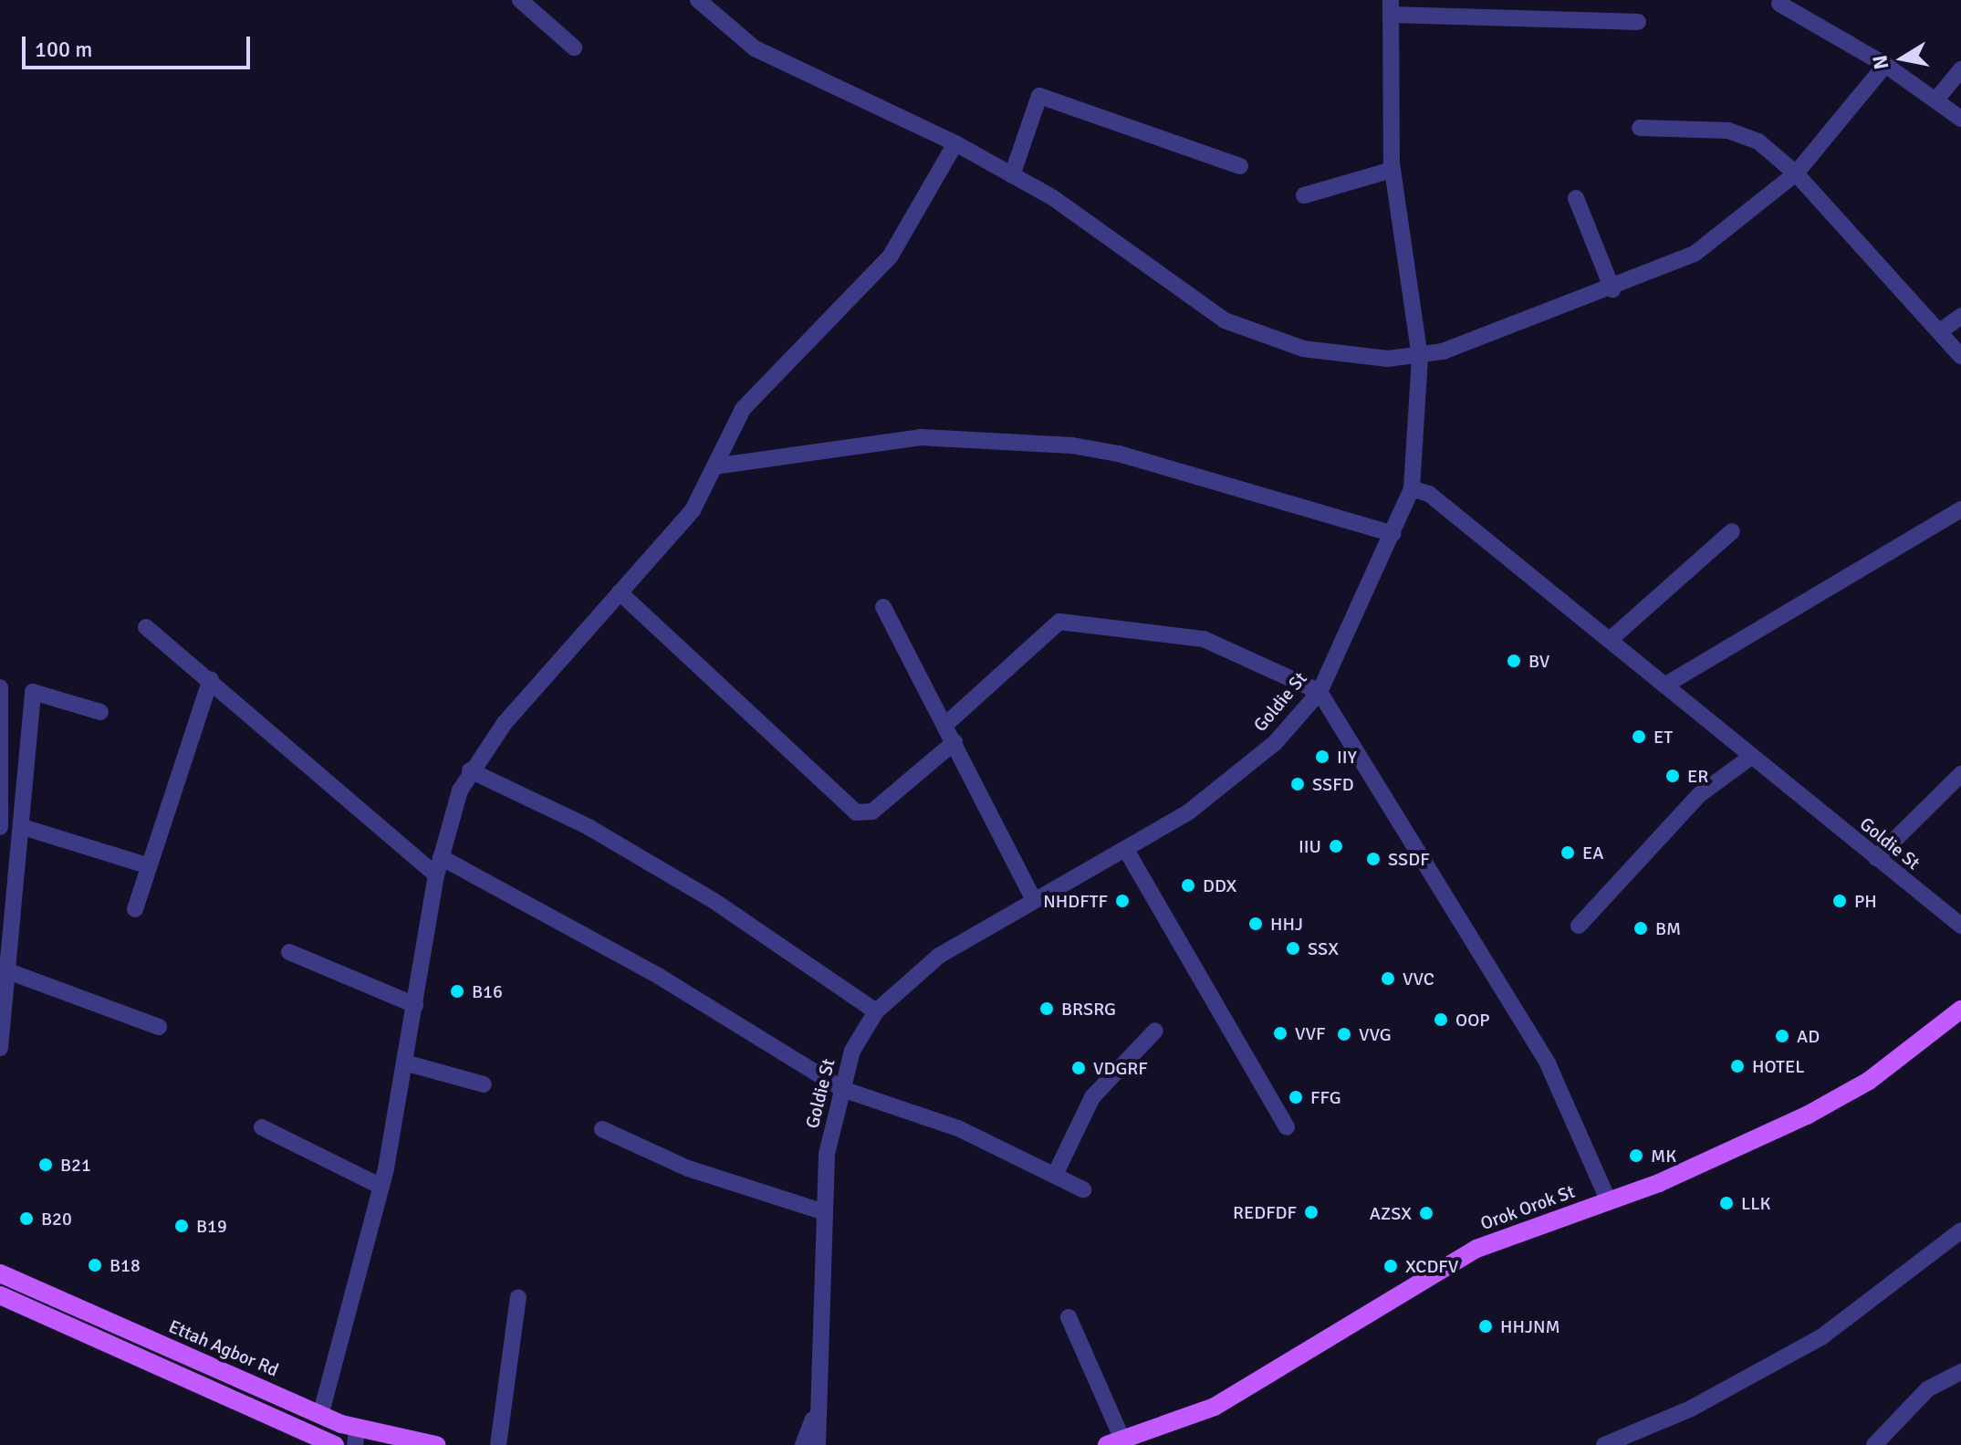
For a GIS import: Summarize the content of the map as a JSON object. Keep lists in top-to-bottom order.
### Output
{
  "streets": {
    "main road": ["Orok Orok St", "Ettah Agbor Rd"],
    "street": ["Goldie St"]
  },
  "places": [
    "BV",
    "ET",
    "IIY",
    "ER",
    "SSFD",
    "IIU",
    "EA",
    "SSDF",
    "DDX",
    "NHDFTF",
    "PH",
    "HHJ",
    "BM",
    "SSX",
    "VVC",
    "B16",
    "BRSRG",
    "OOP",
    "VVF",
    "VVG",
    "AD",
    "HOTEL",
    "VDGRF",
    "FFG",
    "MK",
    "B21",
    "LLK",
    "REDFDF",
    "AZSX",
    "B20",
    "B19",
    "B18",
    "XCDFV",
    "HHJNM"
  ],
  "scale_bar": "100 m",
  "north": "left"
}
